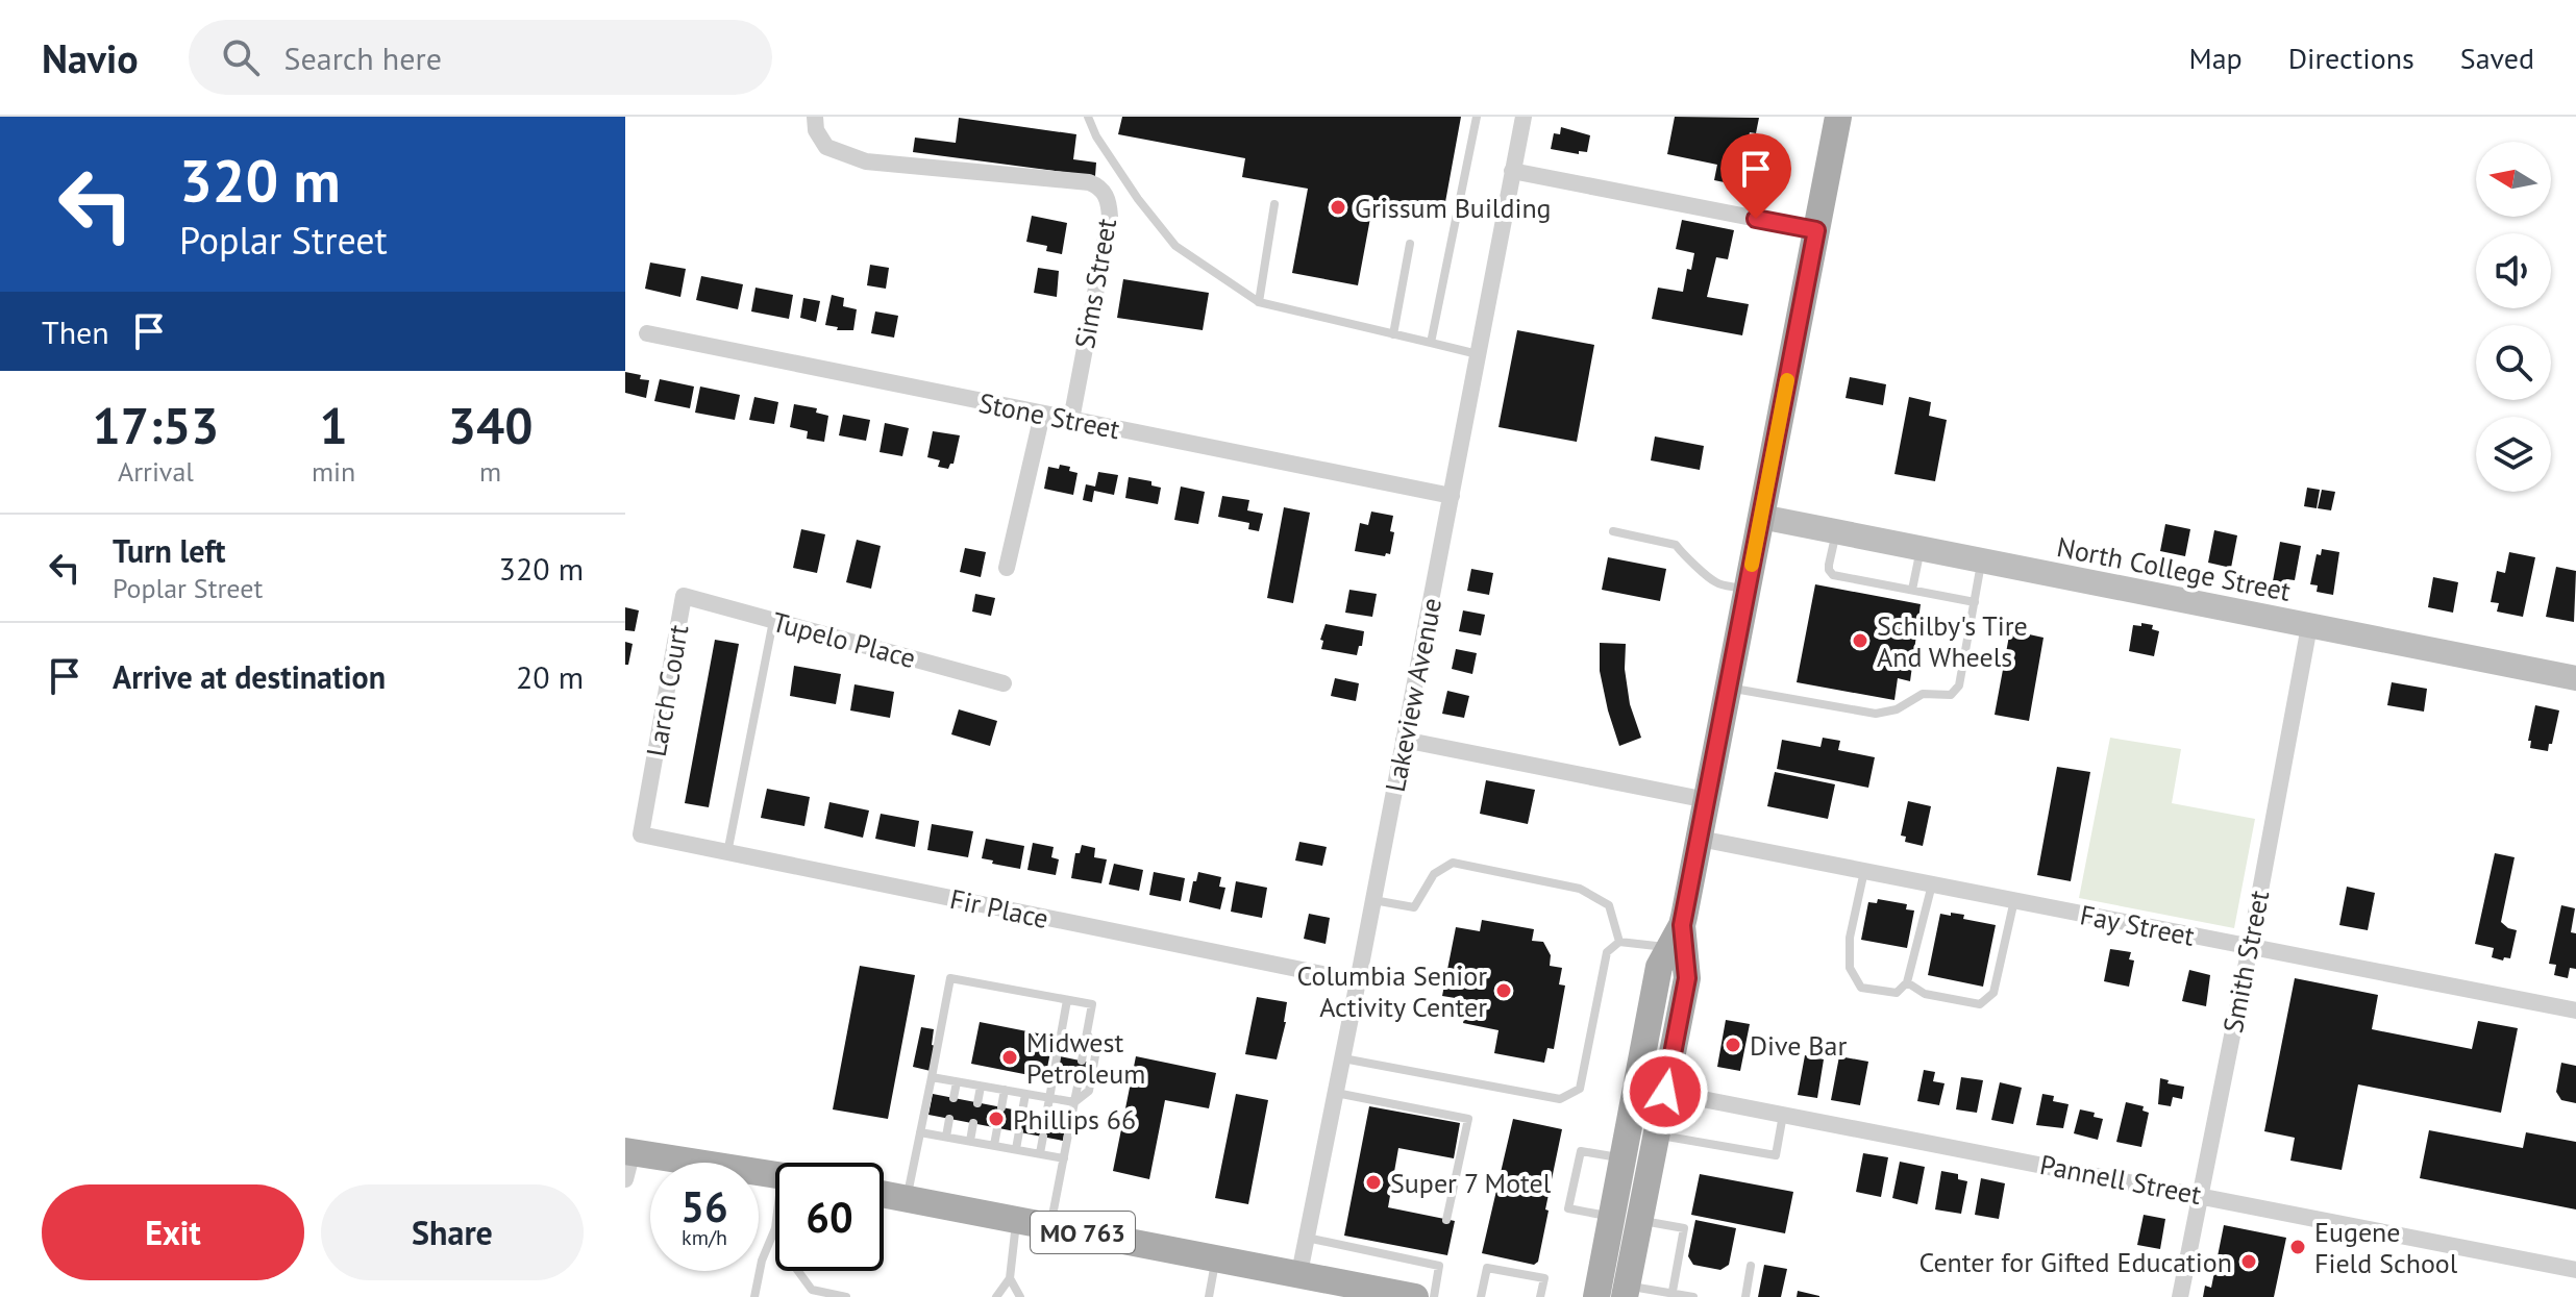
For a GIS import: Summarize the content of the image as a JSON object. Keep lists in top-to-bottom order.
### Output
{
  "streets": {
    "main road": ["North College Street", "MO 763"],
    "street": [
      "Sims Street",
      "Stone Street",
      "Tupelo Place",
      "Larch Court",
      "Lakeview Avenue",
      "Fir Place",
      "Fay Street",
      "Smith Street",
      "Pannell Street"
    ]
  },
  "crossings": [
    ["Sims Street", "Stone Street"],
    ["Stone Street", "Lakeview Avenue"],
    ["North College Street", "Smith Street"],
    ["Tupelo Place", "Larch Court"],
    ["Larch Court", "Fir Place"],
    ["Lakeview Avenue", "Fir Place"],
    ["Lakeview Avenue", "MO 763"],
    ["Fay Street", "Smith Street"],
    ["Smith Street", "Pannell Street"]
  ],
  "places": [
    "Grissum Building",
    "Schilby's Tire And Wheels",
    "Columbia Senior Activity Center",
    "Dive Bar",
    "Midwest Petroleum",
    "Phillips 66",
    "Super 7 Motel",
    "Eugene Field School",
    "Center for Gifted Education"
  ],
  "north": "left",
  "page": {
    "header": "Navio",
    "search": "Search here",
    "nav": ["Map", "Directions", "Saved"],
    "turn": ["320 m", "Poplar Street"],
    "then": "Then",
    "eta": [
      "17:53",
      "Arrival",
      "1",
      "min",
      "340",
      "m"
    ],
    "list": [
      {
        "name": "Turn left",
        "note": "Poplar Street",
        "value": "320 m"
      },
      {
        "name": "Arrive at destination",
        "value": "20 m"
      }
    ],
    "speed": "56 km/h",
    "limit": "60",
    "buttons": ["Exit", "Share"]
  }
}
